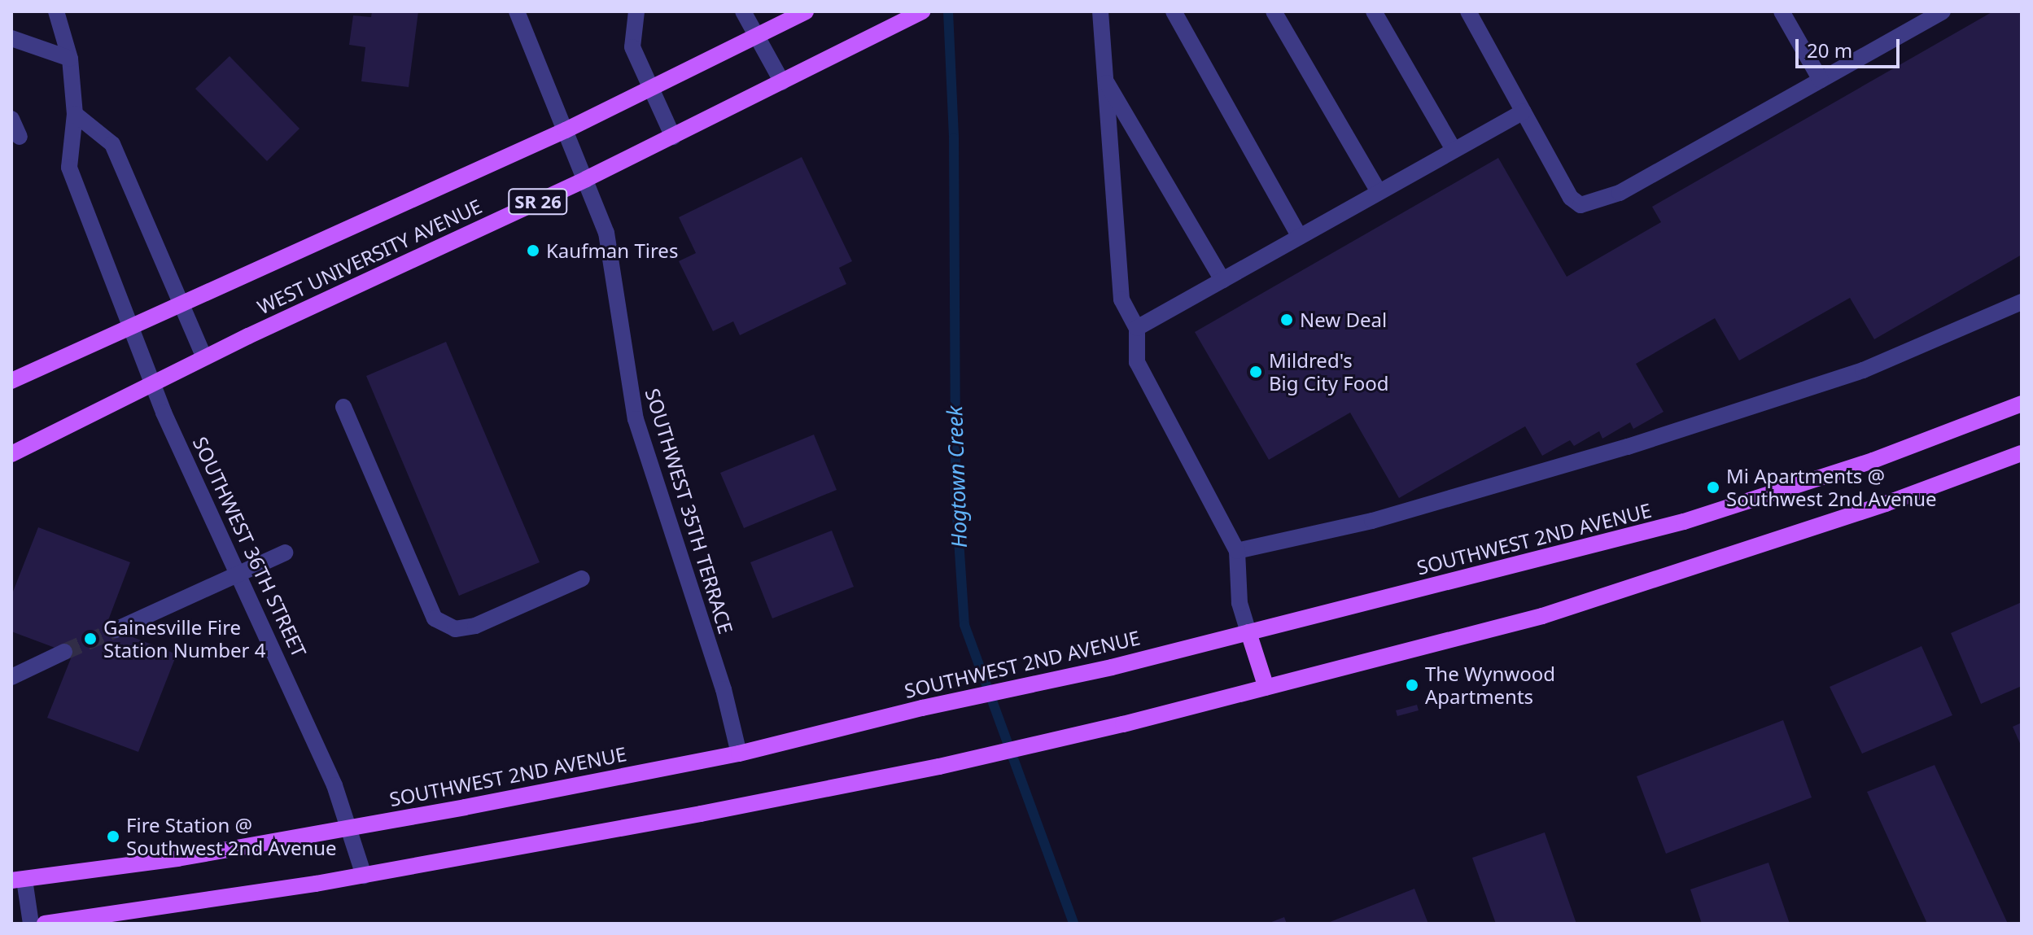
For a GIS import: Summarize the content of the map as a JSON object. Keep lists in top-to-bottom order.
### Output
{
  "streets": {
    "main road": ["SR 26", "WEST UNIVERSITY AVENUE", "SOUTHWEST 2ND AVENUE"],
    "street": ["SOUTHWEST 35TH TERRACE", "SOUTHWEST 36TH STREET"]
  },
  "crossings": [
    ["WEST UNIVERSITY AVENUE", "SOUTHWEST 35TH TERRACE"],
    ["WEST UNIVERSITY AVENUE", "SOUTHWEST 36TH STREET"],
    ["SOUTHWEST 35TH TERRACE", "SOUTHWEST 2ND AVENUE"],
    ["SOUTHWEST 2ND AVENUE", "SOUTHWEST 36TH STREET"]
  ],
  "water": ["Hogtown Creek"],
  "places": [
    "Kaufman Tires",
    "New Deal",
    "Mildred's Big City Food",
    "Mi Apartments @ Southwest 2nd Avenue",
    "Gainesville Fire Station Number 4",
    "The Wynwood Apartments",
    "Fire Station @ Southwest 2nd Avenue"
  ],
  "scale_bar": "20 m"
}
